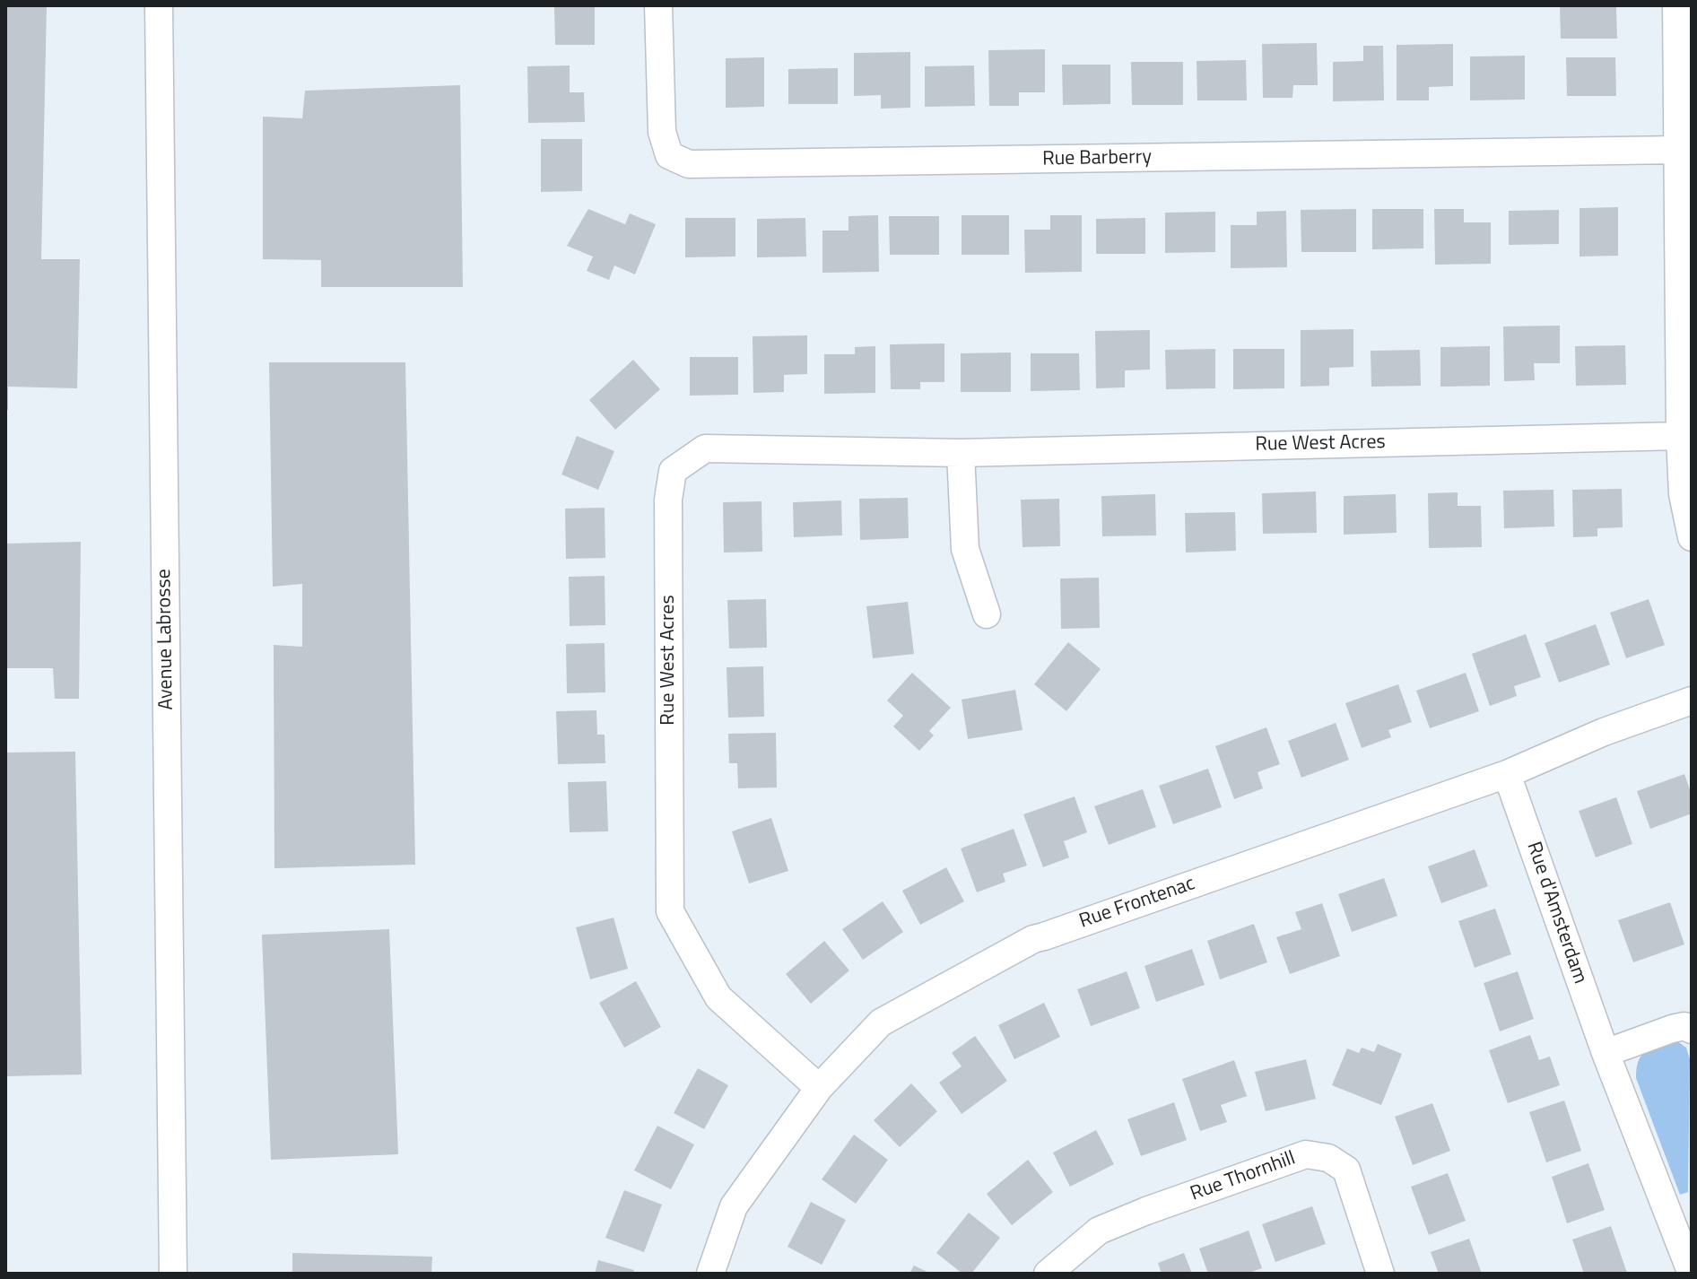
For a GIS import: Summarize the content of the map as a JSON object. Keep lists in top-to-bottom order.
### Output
{
  "streets": {
    "street": [
      "Rue Barberry",
      "Rue West Acres",
      "Avenue Labrosse",
      "Rue Frontenac",
      "Rue d'Amsterdam",
      "Rue Thornhill"
    ]
  },
  "crossings": [
    ["Rue West Acres", "Rue Frontenac"],
    ["Rue Frontenac", "Rue d'Amsterdam"]
  ]
}
